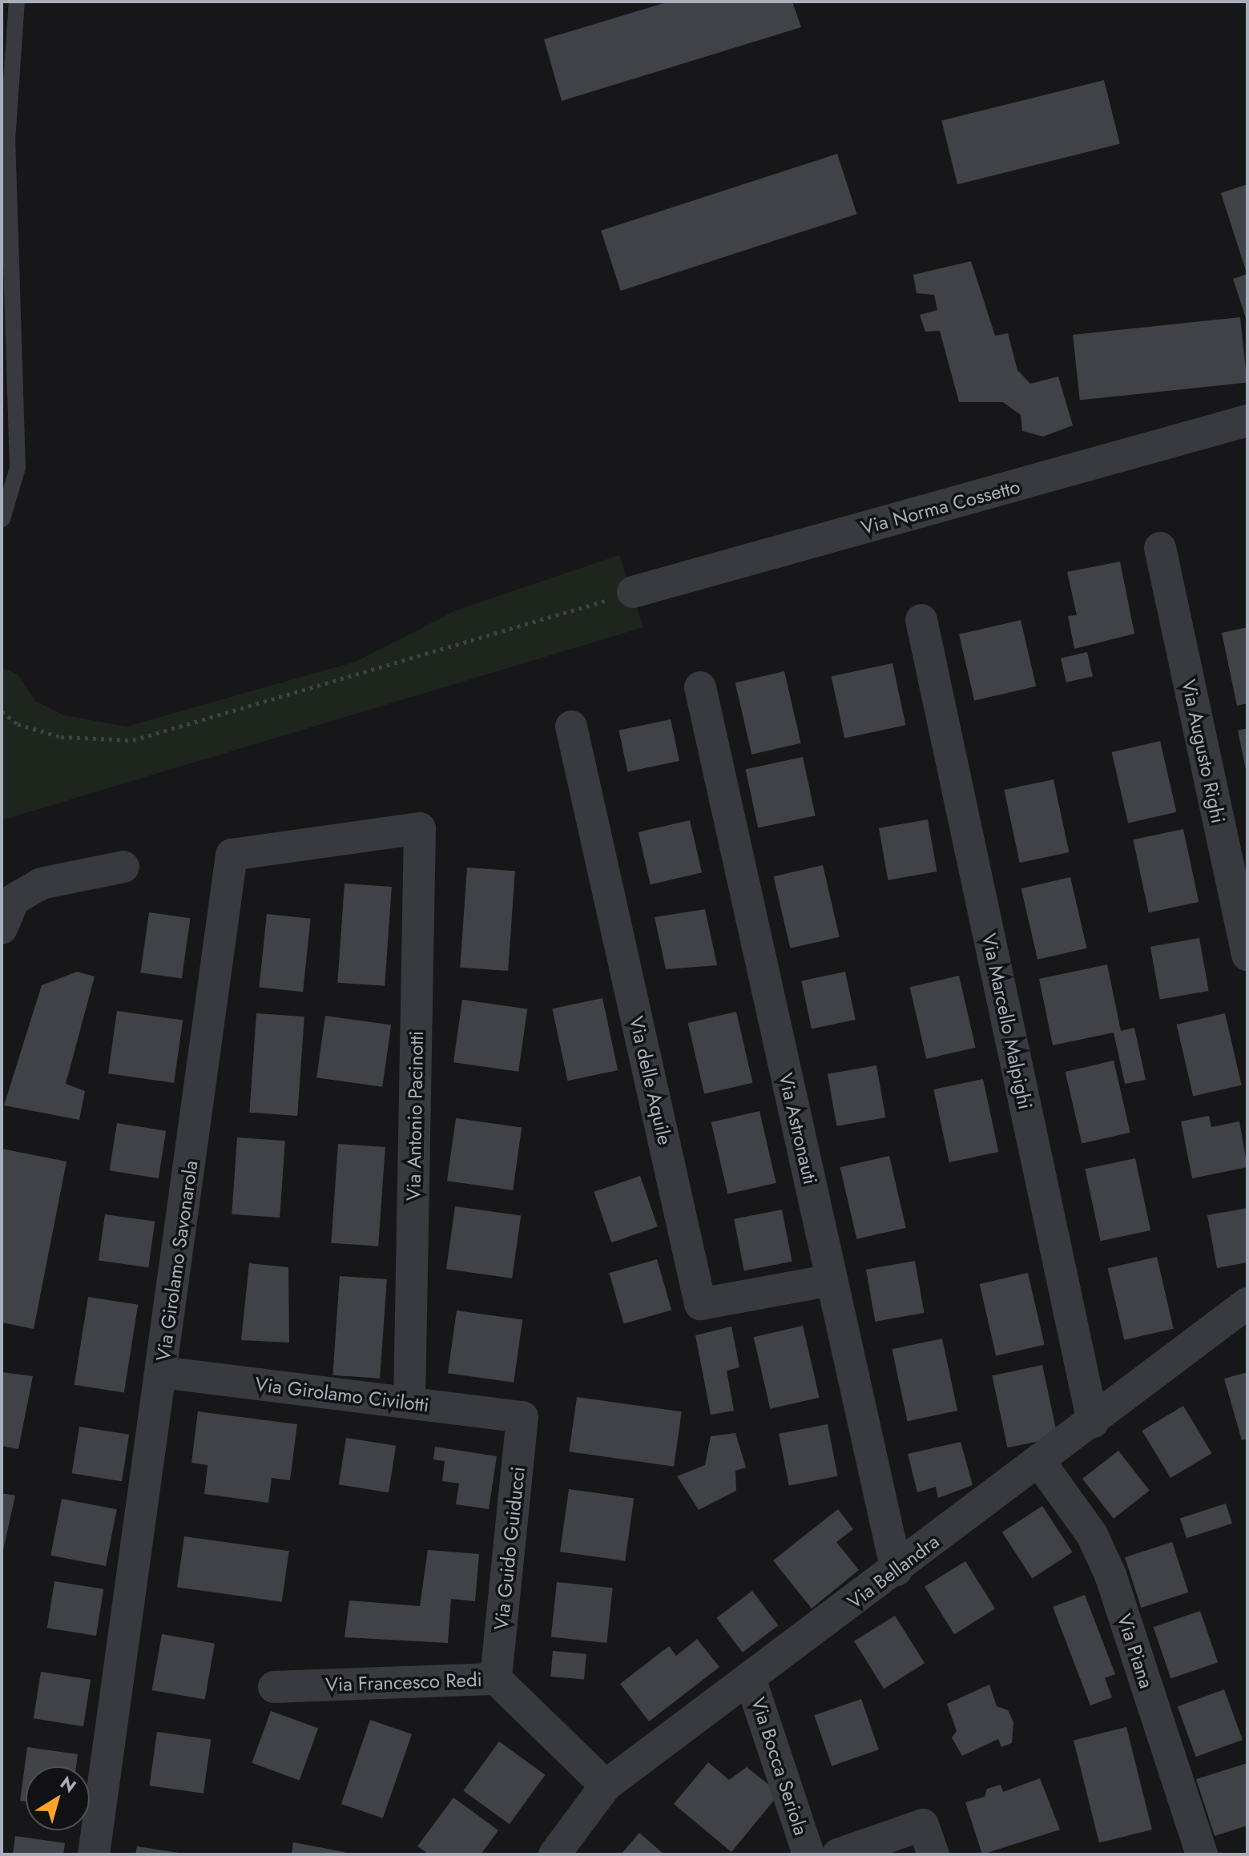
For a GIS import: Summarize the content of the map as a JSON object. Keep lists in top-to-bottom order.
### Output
{
  "streets": {
    "street": [
      "Via Norma Cossetto",
      "Via Augusto Righi",
      "Via Marcello Malpighi",
      "Via delle Aquile",
      "Via Antonio Pacinotti",
      "Via Astronauti",
      "Via Girolamo Savonarola",
      "Via Girolamo Civilotti",
      "Via Guido Guiducci",
      "Via Bellandra",
      "Via Piana",
      "Via Francesco Redi",
      "Via Bocca Seriola"
    ]
  },
  "crossings": [
    ["Via Marcello Malpighi", "Via Bellandra"],
    ["Via delle Aquile", "Via Astronauti"],
    ["Via Antonio Pacinotti", "Via Girolamo Savonarola"],
    ["Via Antonio Pacinotti", "Via Girolamo Civilotti"],
    ["Via Astronauti", "Via Bellandra"],
    ["Via Girolamo Savonarola", "Via Girolamo Civilotti"],
    ["Via Girolamo Civilotti", "Via Guido Guiducci"],
    ["Via Guido Guiducci", "Via Francesco Redi"],
    ["Via Bellandra", "Via Piana"],
    ["Via Bellandra", "Via Francesco Redi"],
    ["Via Bellandra", "Via Bocca Seriola"]
  ],
  "north": "top right"
}
